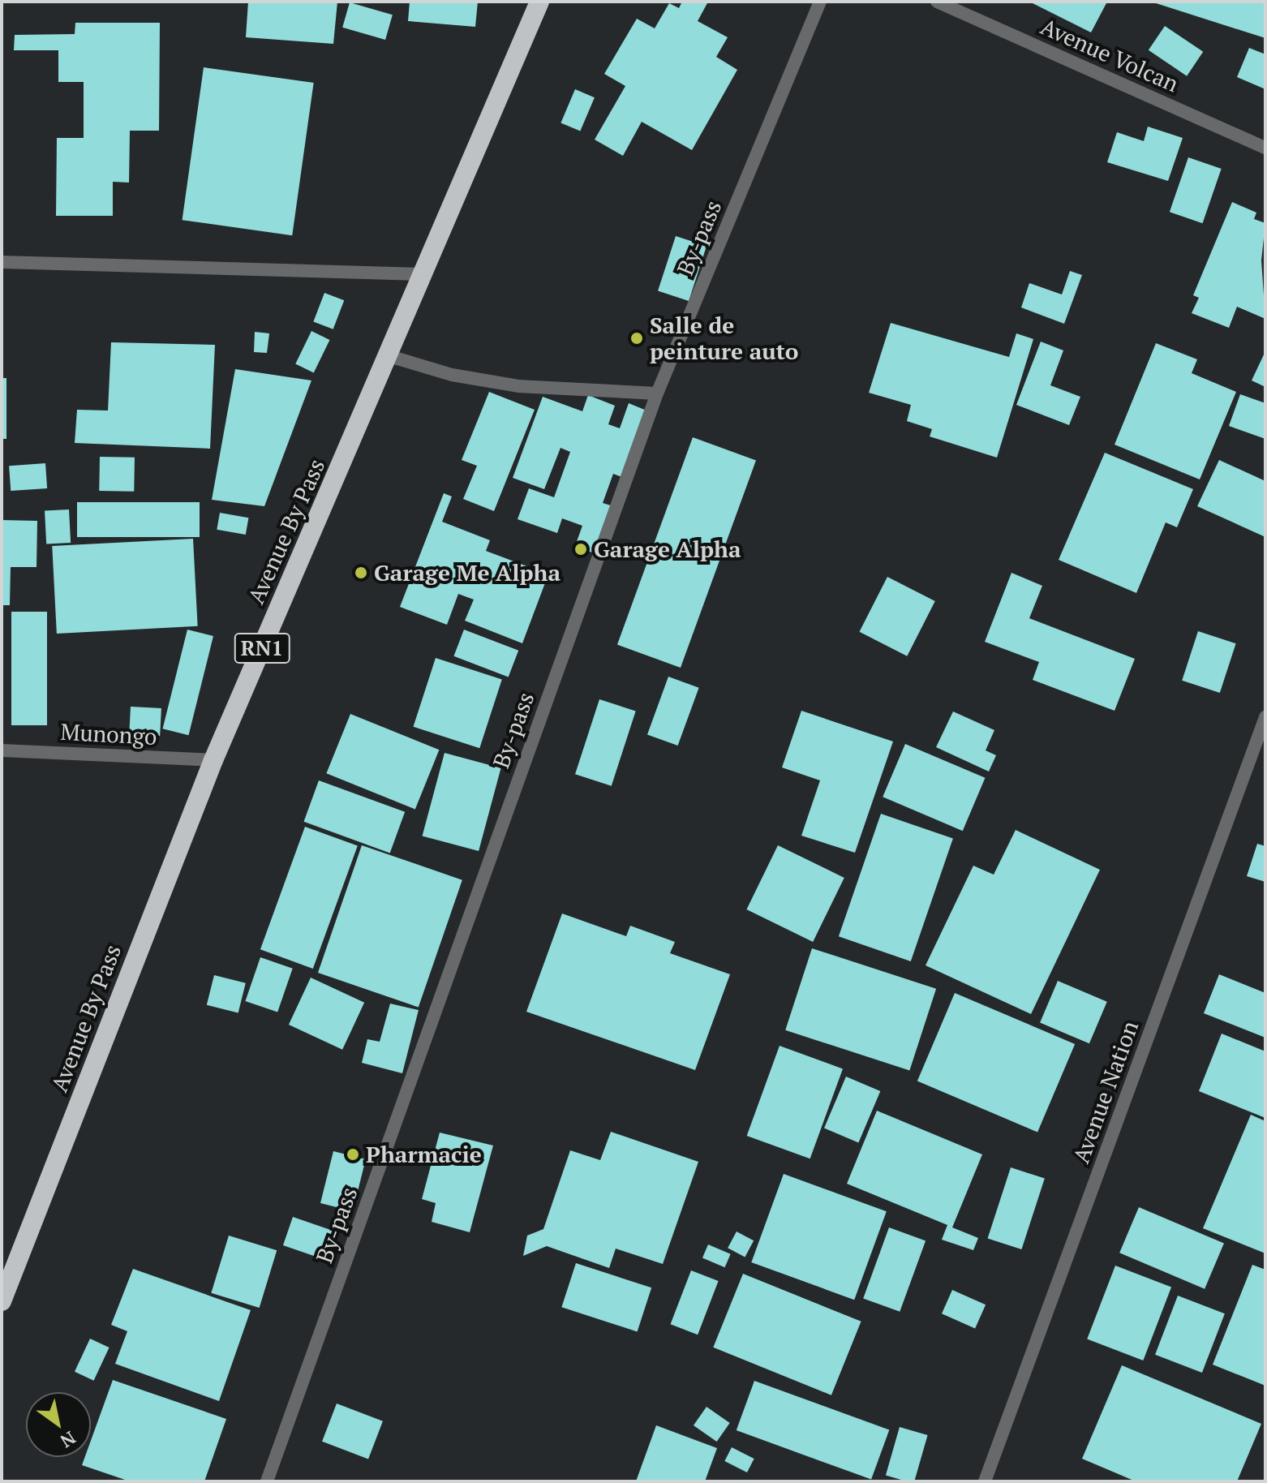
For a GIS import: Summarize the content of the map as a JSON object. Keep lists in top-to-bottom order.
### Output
{
  "streets": {
    "highway": ["Avenue By Pass", "RN1"],
    "street": [
      "Avenue Volcan",
      "By-pass",
      "Munongo",
      "Avenue Nation"
    ]
  },
  "crossings": [
    ["Avenue By Pass", "Munongo"]
  ],
  "places": [
    "Salle de peinture auto",
    "Garage Alpha",
    "Garage Me Alpha",
    "Pharmacie"
  ],
  "north": "bottom right"
}
